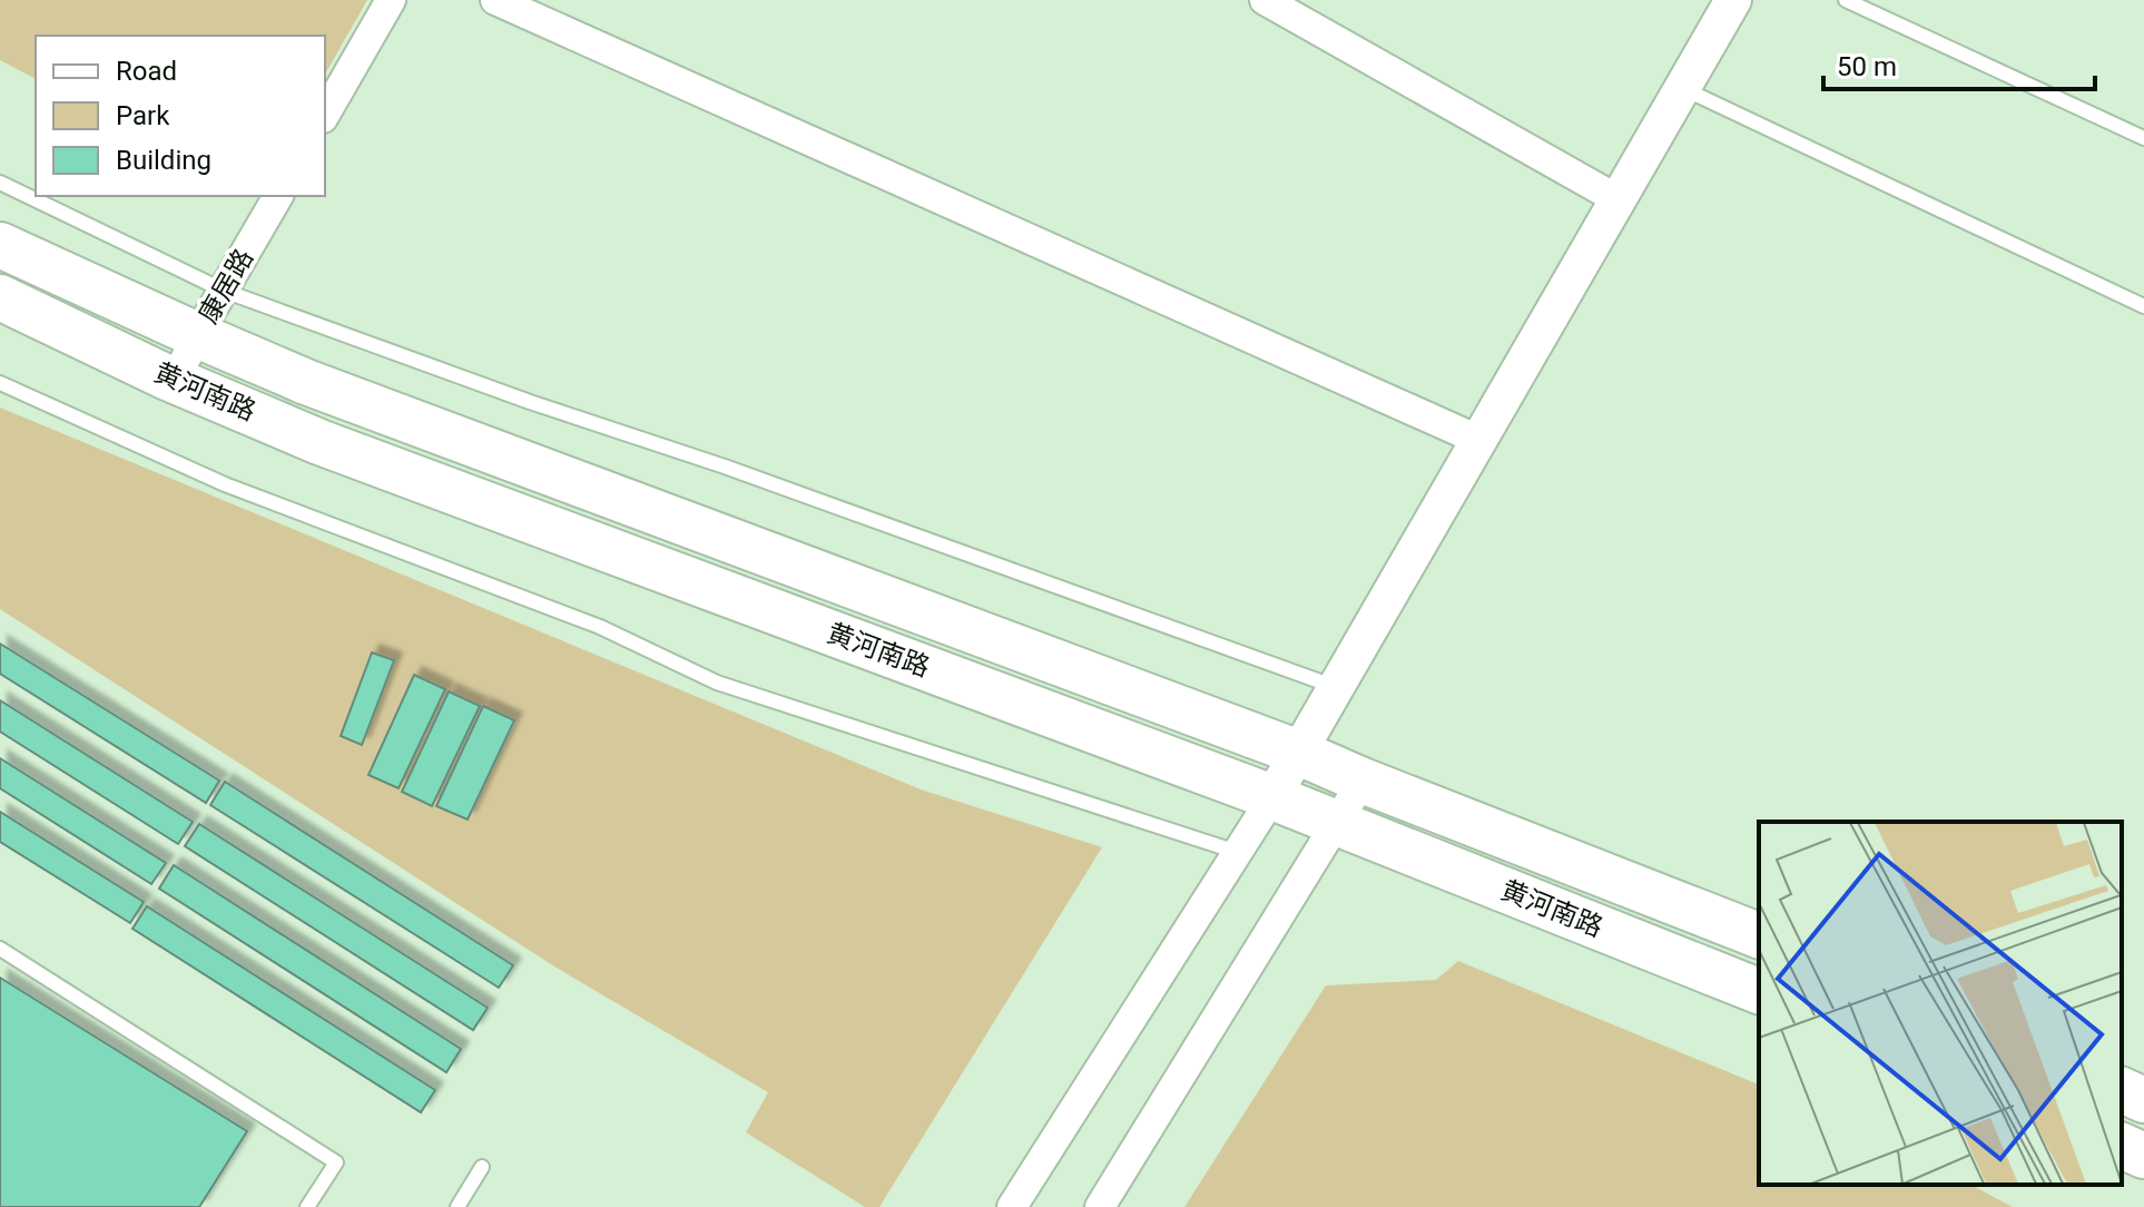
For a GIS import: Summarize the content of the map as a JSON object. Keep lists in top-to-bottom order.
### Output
{
  "streets": {
    "main road": ["黄河南路"],
    "street": ["康居路"]
  },
  "crossings": [
    ["康居路", "黄河南路"]
  ],
  "legend": ["Road", "Park", "Building"],
  "scale_bar": "50 m"
}
